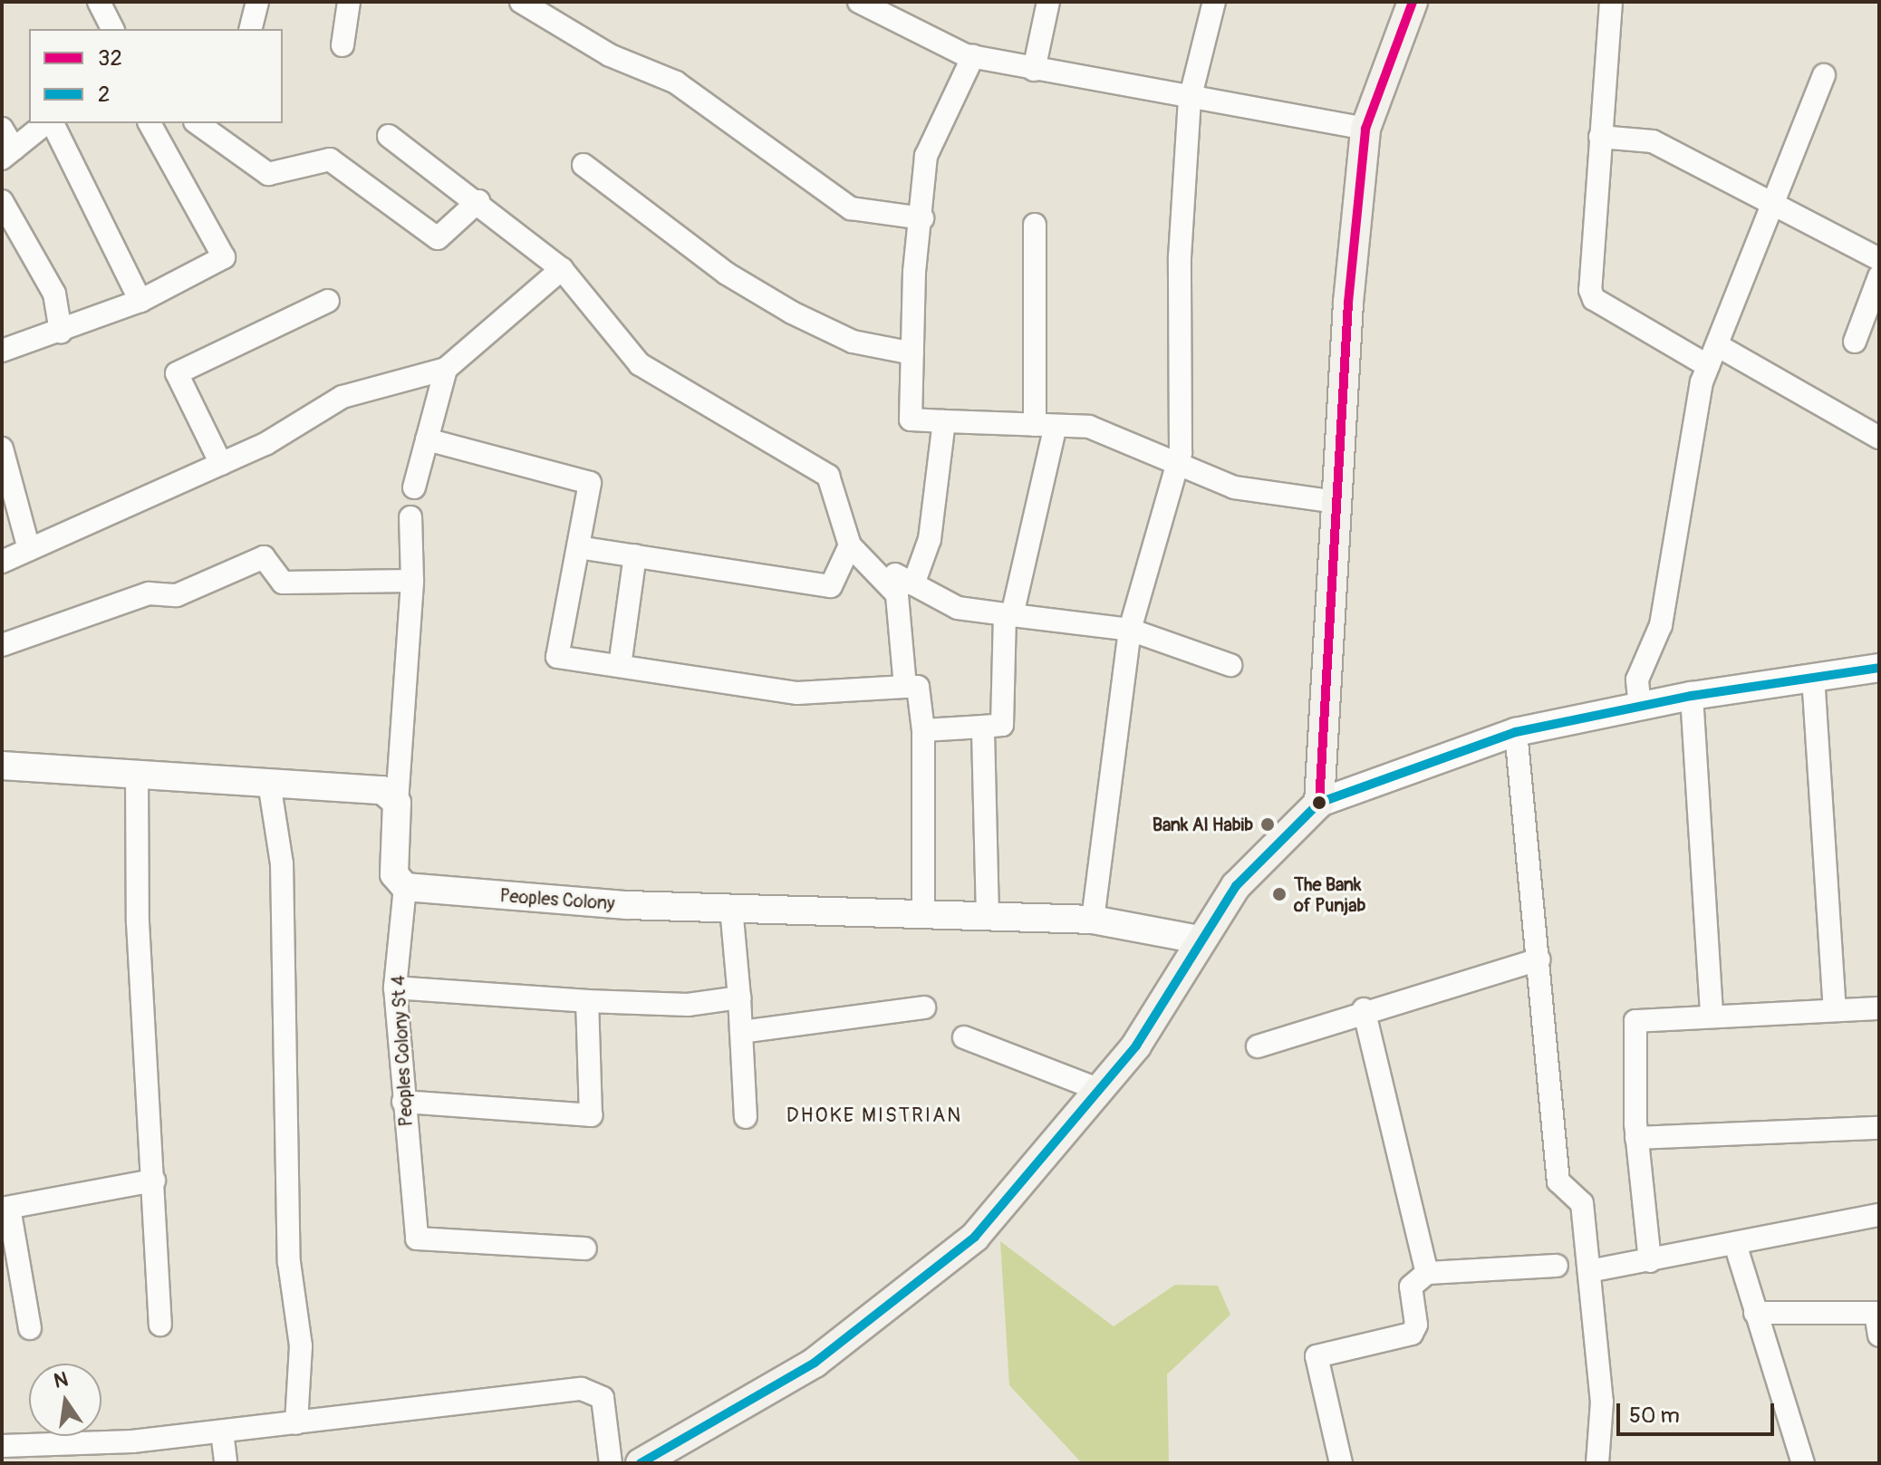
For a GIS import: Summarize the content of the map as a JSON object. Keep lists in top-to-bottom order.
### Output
{
  "streets": {
    "street": ["Peoples Colony", "Peoples Colony St 4"]
  },
  "crossings": [
    ["Peoples Colony", "Peoples Colony St 4"]
  ],
  "districts": ["DHOKE MISTRIAN"],
  "places": ["Bank Al Habib", "The Bank of Punjab"],
  "lines": ["transit line 32", "transit line 2"],
  "legend": ["32", "2"],
  "scale_bar": "50 m",
  "north": "top"
}
